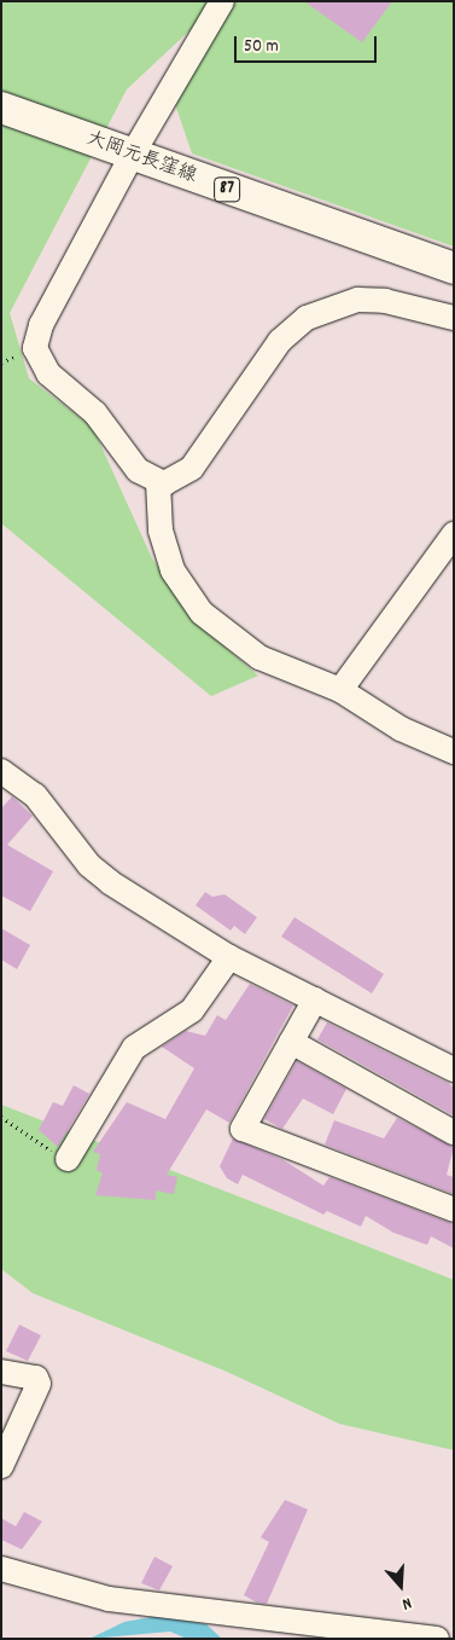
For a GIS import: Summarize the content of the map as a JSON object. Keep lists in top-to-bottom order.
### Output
{
  "streets": {
    "main road": ["大岡元長窪線", "87"]
  },
  "scale_bar": "50 m",
  "north": "bottom"
}
